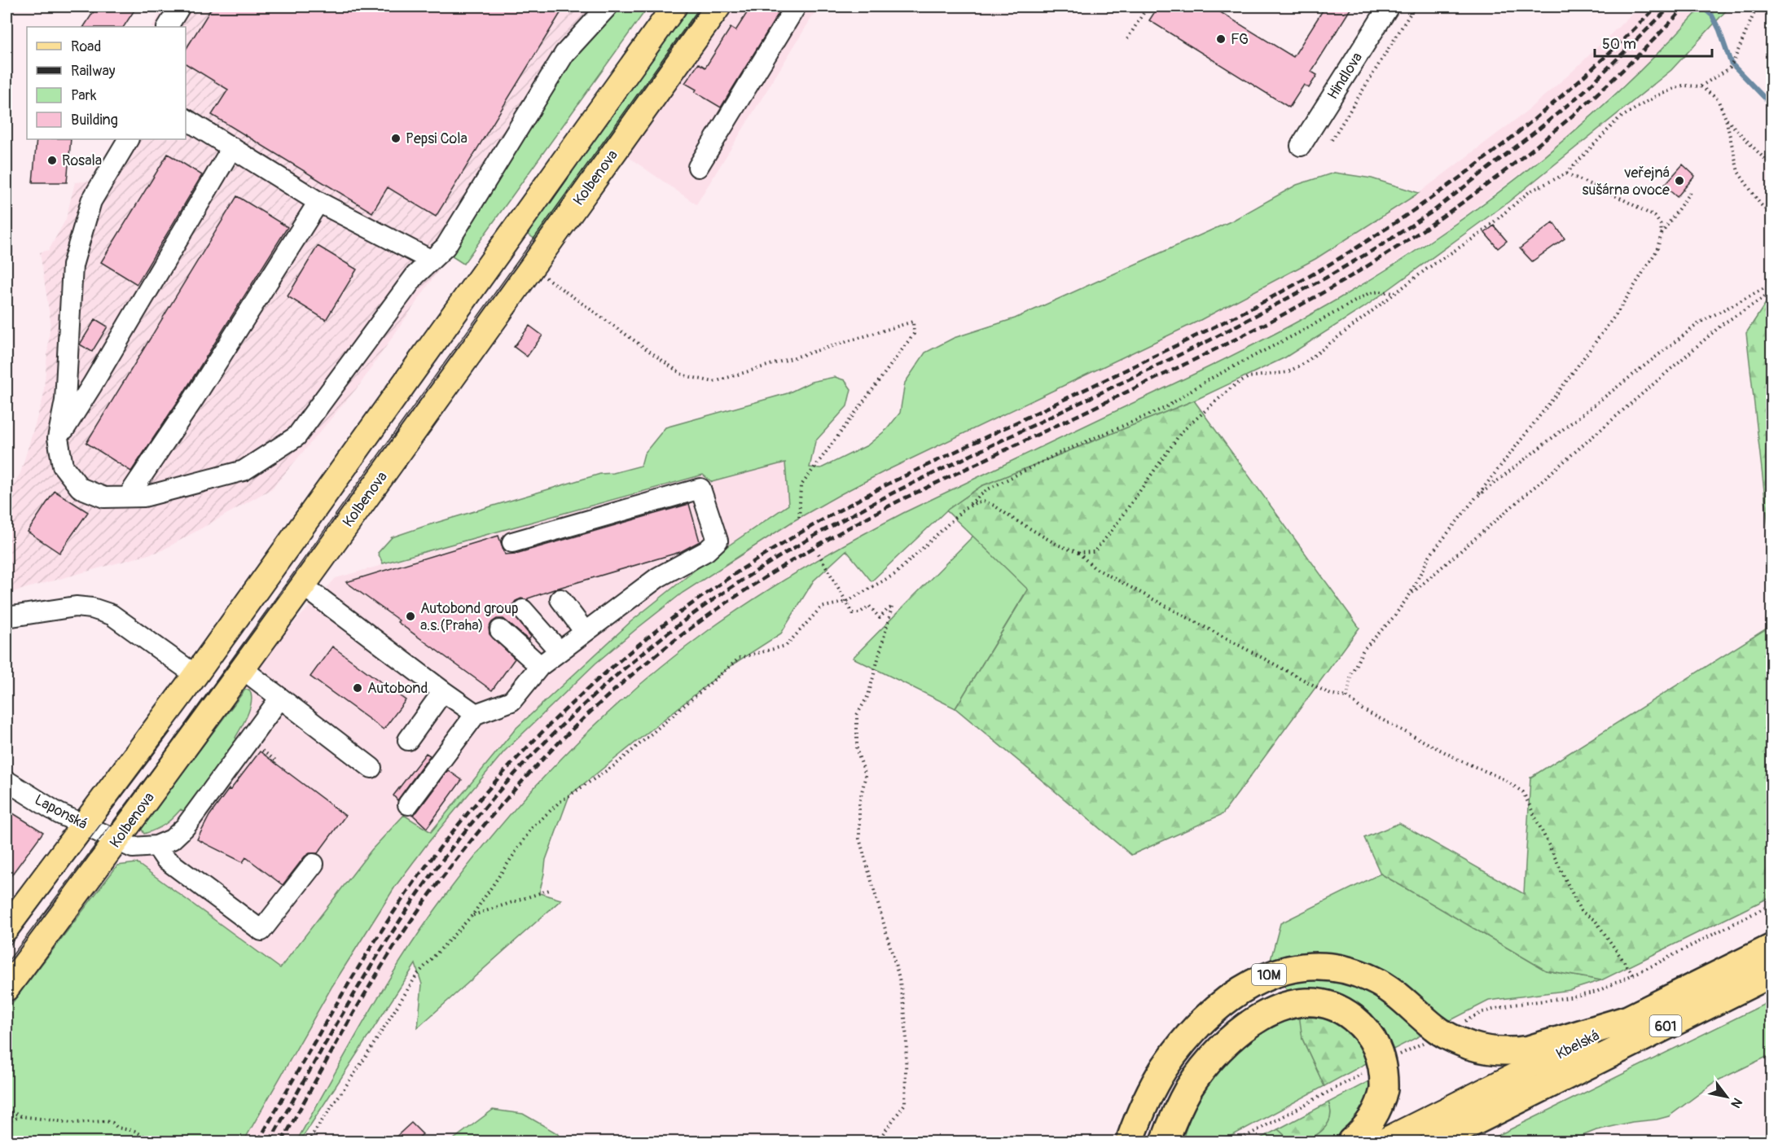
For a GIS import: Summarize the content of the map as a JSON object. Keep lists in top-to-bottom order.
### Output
{
  "streets": {
    "highway": ["10M", "601", "Kbelská"],
    "main road": ["Kolbenova"],
    "street": ["Hindlova", "Laponská"]
  },
  "crossings": [
    ["Kolbenova", "Laponská"],
    ["10M", "Kbelská"]
  ],
  "places": [
    "FG",
    "Pepsi Cola",
    "Rosala",
    "veřejná sušárna ovoce",
    "Autobond group a.s.(Praha)",
    "Autobond"
  ],
  "legend": [
    "Road",
    "Railway",
    "Park",
    "Building"
  ],
  "scale_bar": "50 m",
  "north": "bottom right"
}
